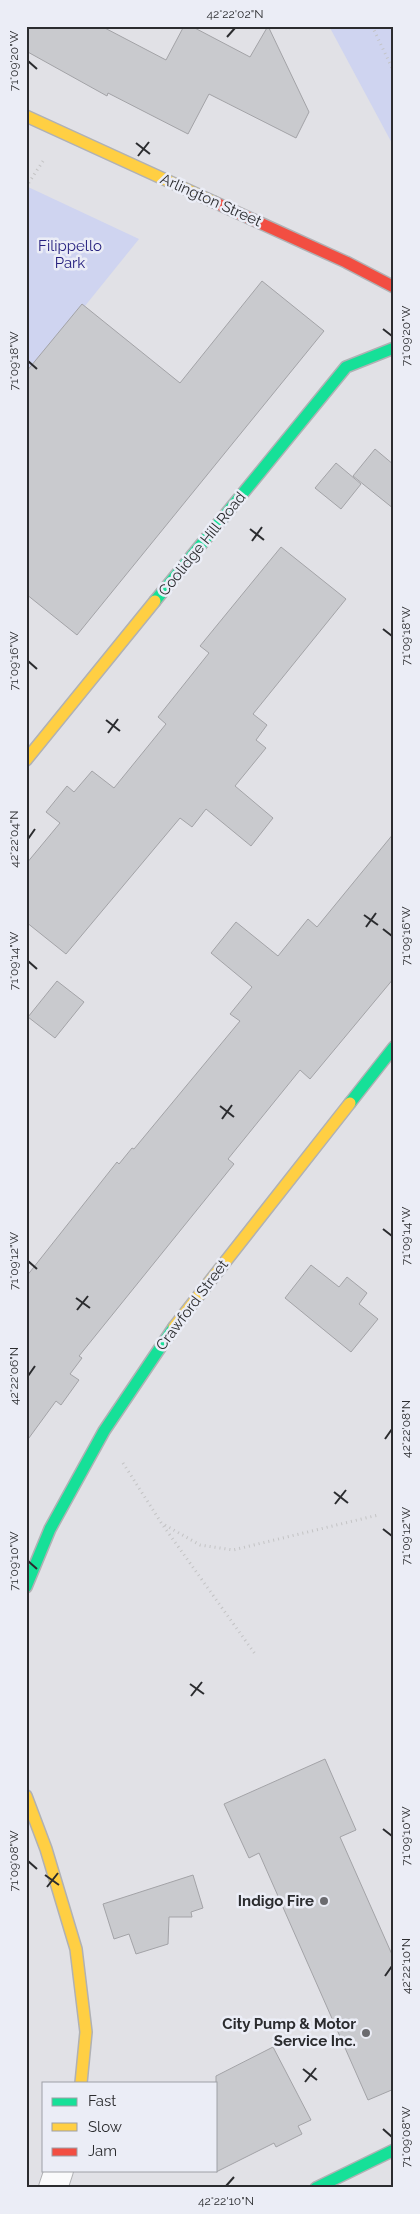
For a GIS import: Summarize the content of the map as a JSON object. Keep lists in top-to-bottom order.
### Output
{
  "streets": {
    "street": ["Arlington Street", "Coolidge Hill Road", "Crawford Street"]
  },
  "parks": ["Filippello Park"],
  "places": ["Indigo Fire", "City Pump & Motor Service Inc."],
  "legend": ["Fast", "Slow", "Jam"],
  "coordinates": [
    "42°22'02\"N",
    "71°09'20\"W",
    "71°09'18\"W",
    "71°09'16\"W",
    "42°22'04\"N",
    "71°09'14\"W",
    "71°09'12\"W",
    "42°22'06\"N",
    "42°22'08\"N",
    "71°09'10\"W",
    "71°09'08\"W",
    "42°22'10\"N"
  ]
}
